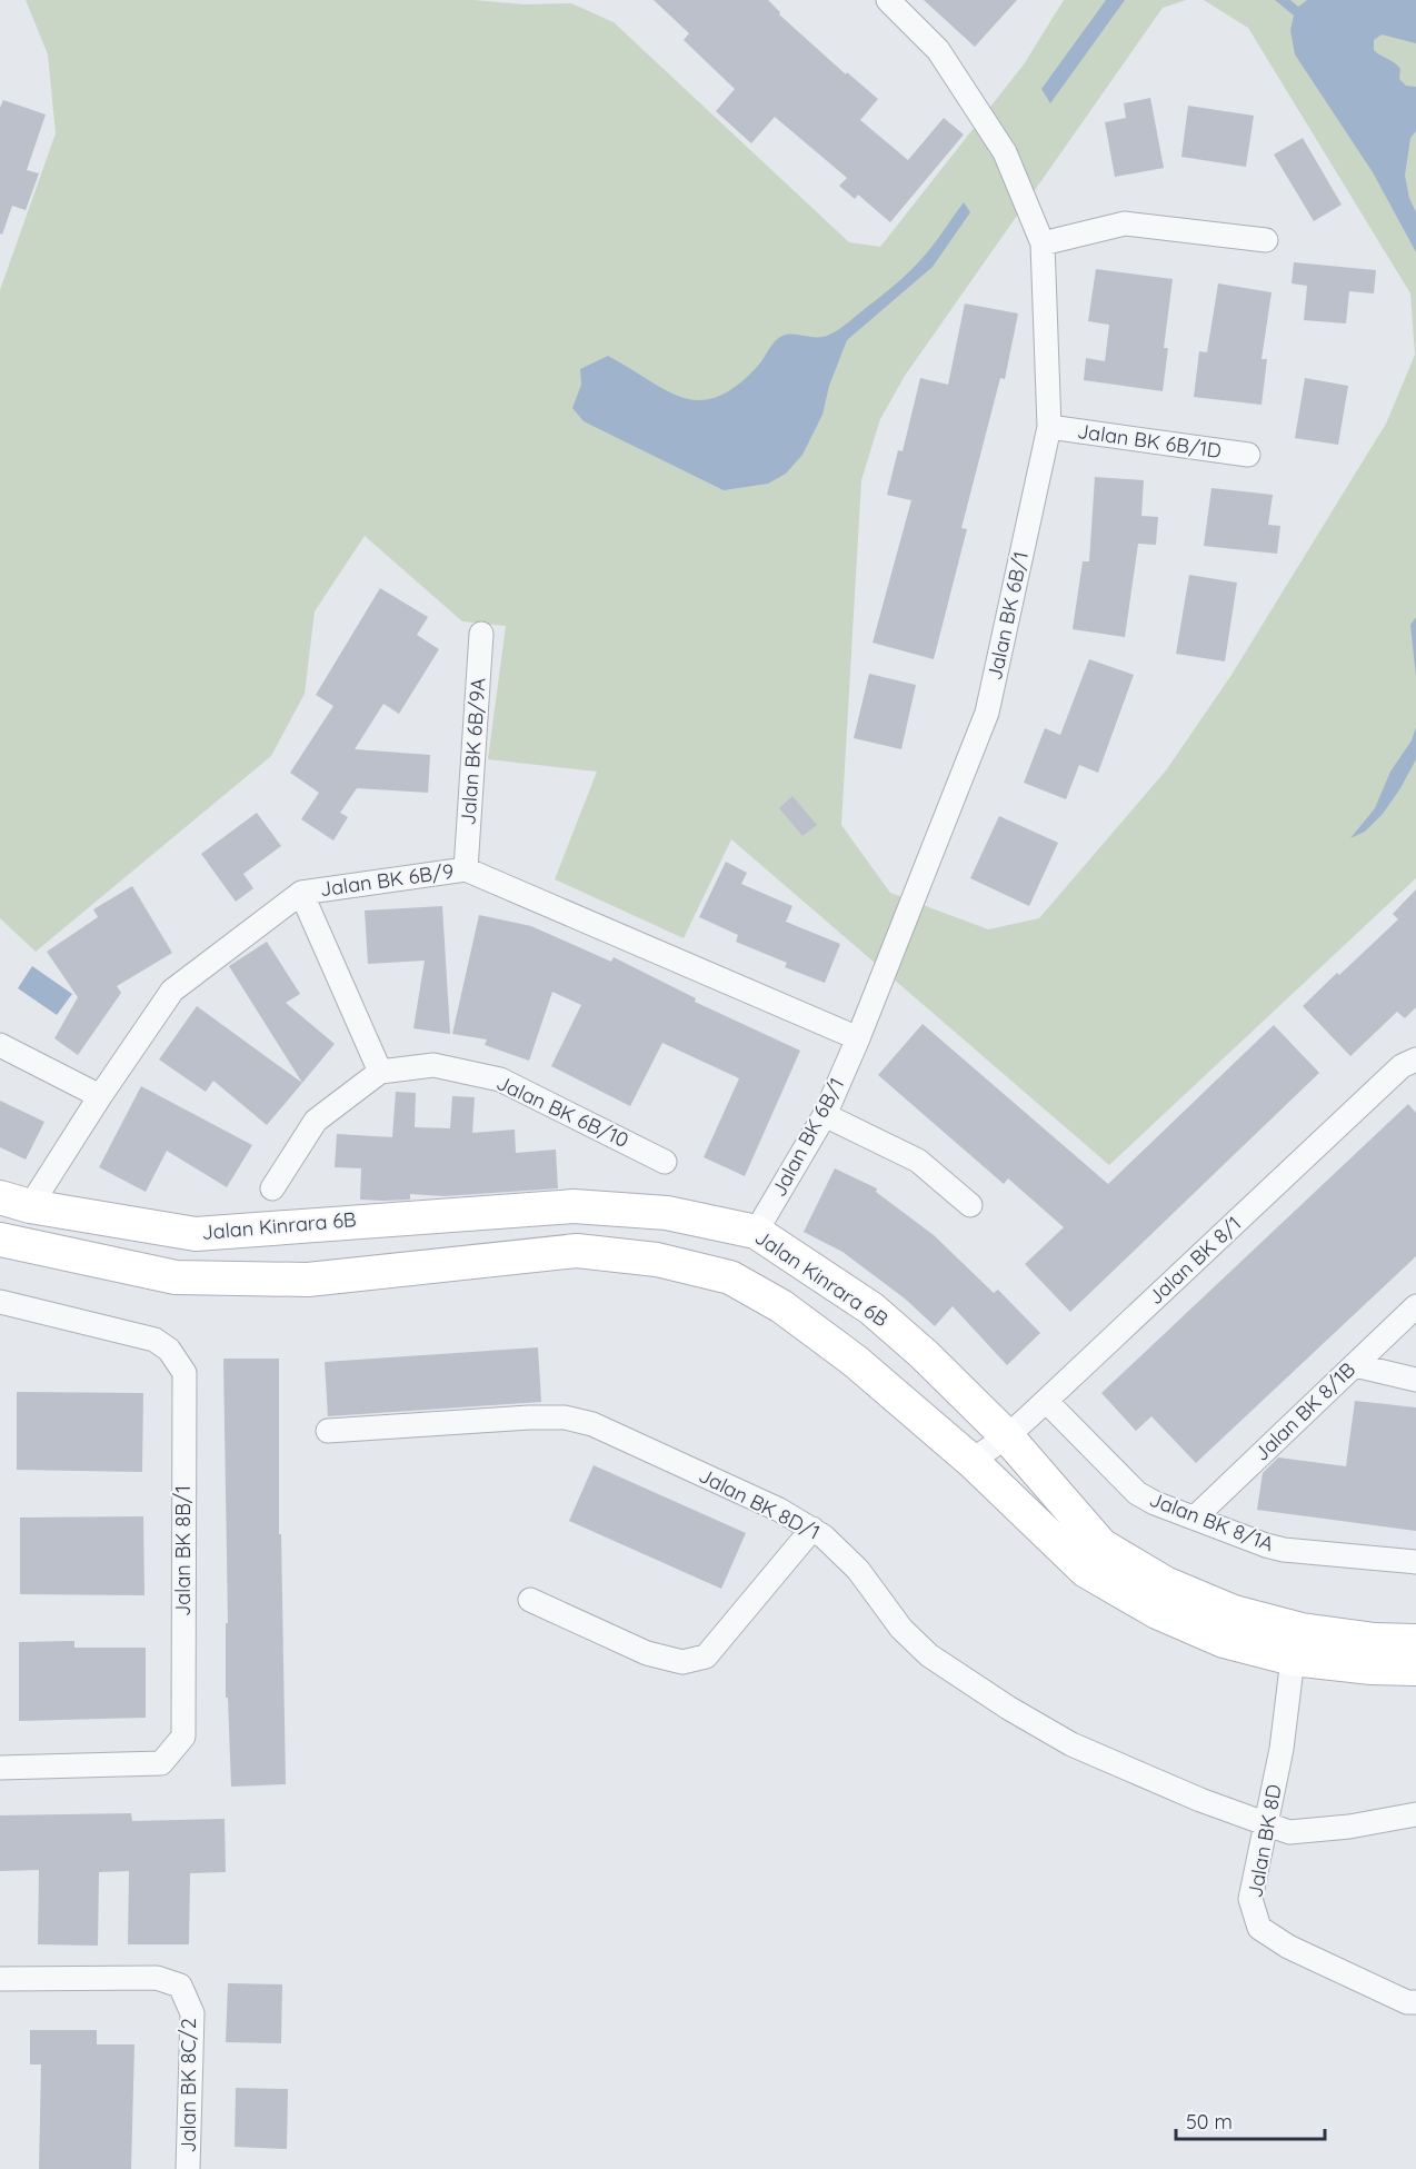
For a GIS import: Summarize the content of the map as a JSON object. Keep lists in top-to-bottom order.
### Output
{
  "streets": {
    "street": [
      "Jalan BK 6B/1D",
      "Jalan BK 6B/1",
      "Jalan BK 6B/9A",
      "Jalan BK 6B/9",
      "Jalan BK 6B/10",
      "Jalan Kinrara 6B",
      "Jalan BK 8/1",
      "Jalan BK 8/1B",
      "Jalan BK 8D/1",
      "Jalan BK 8/1A",
      "Jalan BK 8B/1",
      "Jalan BK 8D",
      "Jalan BK 8C/2"
    ]
  },
  "crossings": [
    ["Jalan BK 6B/1D", "Jalan BK 6B/1"],
    ["Jalan BK 6B/1", "Jalan BK 6B/9"],
    ["Jalan BK 6B/1", "Jalan Kinrara 6B"],
    ["Jalan BK 6B/9A", "Jalan BK 6B/9"],
    ["Jalan BK 6B/9", "Jalan Kinrara 6B"],
    ["Jalan Kinrara 6B", "Jalan BK 8/1"],
    ["Jalan Kinrara 6B", "Jalan BK 8D"],
    ["Jalan BK 8/1", "Jalan BK 8/1A"],
    ["Jalan BK 8/1B", "Jalan BK 8/1A"],
    ["Jalan BK 8D/1", "Jalan BK 8D"]
  ],
  "scale_bar": "50 m"
}
